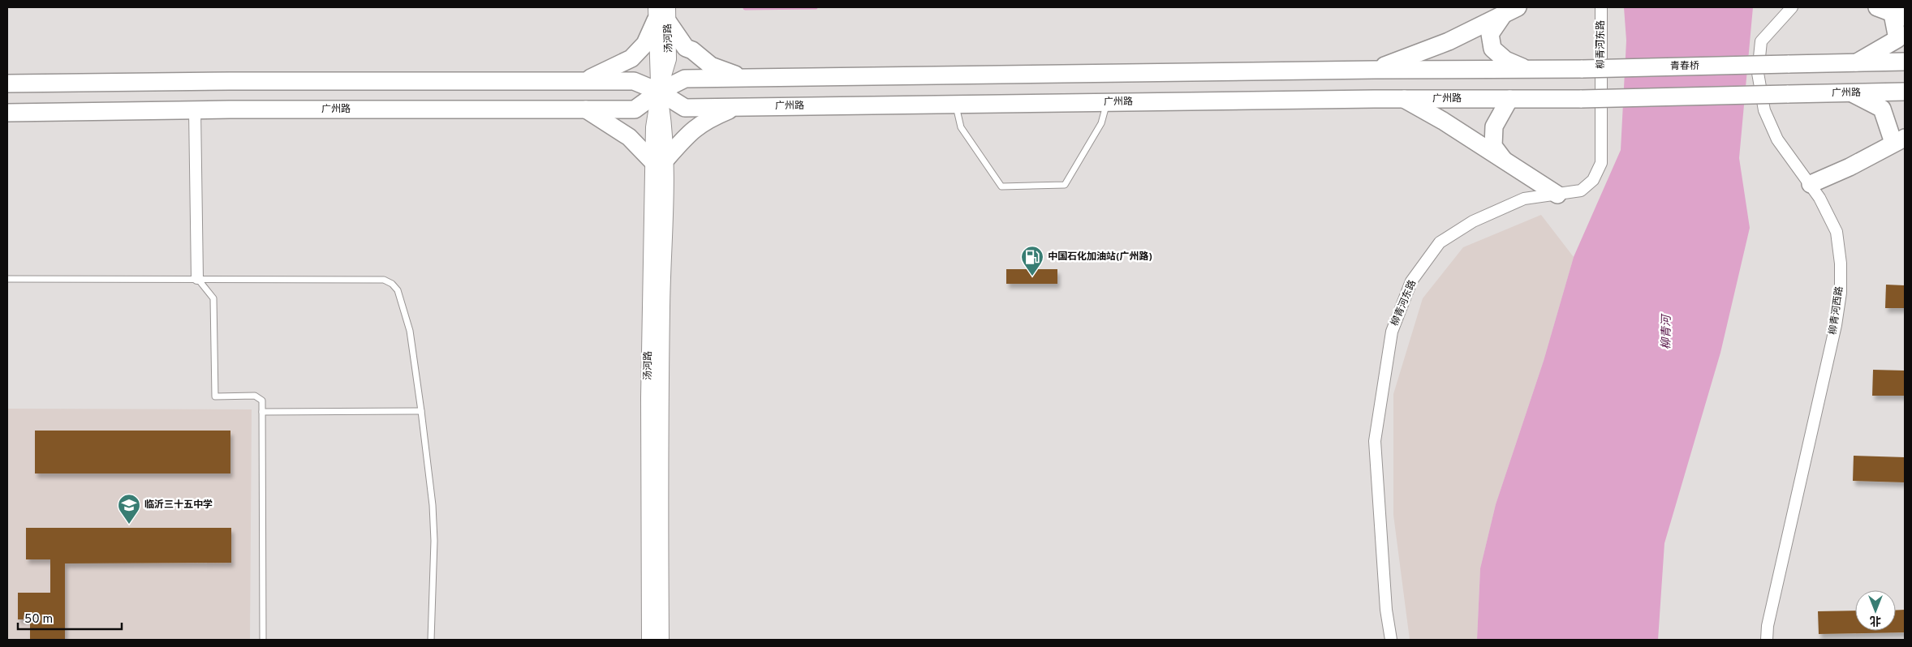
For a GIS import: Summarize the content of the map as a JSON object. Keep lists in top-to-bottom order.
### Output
{
  "streets": {
    "main road": ["青春桥", "广州路"],
    "street": ["汤河路", "柳青河东路", "柳青河西路"]
  },
  "crossings": [
    ["汤河路", "广州路"],
    ["青春桥", "广州路"]
  ],
  "water": ["柳青河"],
  "places": {
    "fuel station": ["中国石化加油站(广州路)"],
    "school or university": ["临沂三十五中学"]
  },
  "scale_bar": "50 m",
  "north": "bottom"
}
